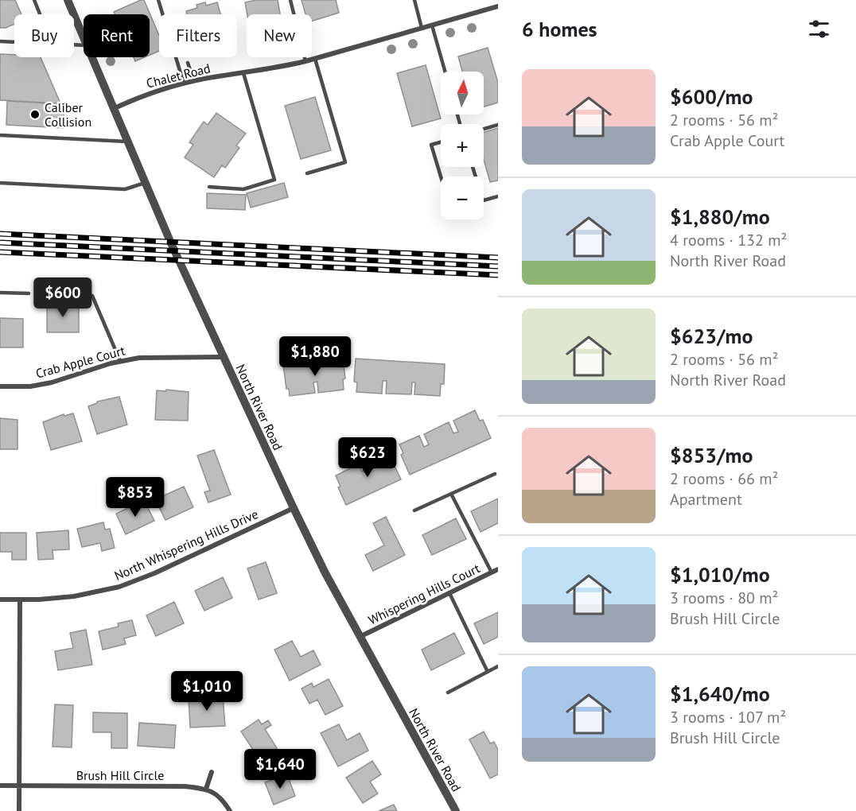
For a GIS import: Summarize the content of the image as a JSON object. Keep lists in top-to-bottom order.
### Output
{
  "streets": {
    "street": [
      "Chalet Road",
      "Crab Apple Court",
      "North River Road",
      "North Whispering Hills Drive",
      "Whispering Hills Court",
      "Brush Hill Circle"
    ]
  },
  "crossings": [
    ["Chalet Road", "North River Road"],
    ["Crab Apple Court", "North River Road"],
    ["North River Road", "North Whispering Hills Drive"],
    ["North River Road", "Whispering Hills Court"]
  ],
  "places": ["Caliber Collision"],
  "north": "top",
  "page": {
    "heading": "6 homes",
    "chip": [
      "Buy",
      "Rent",
      "Filters",
      "New"
    ],
    "list": [
      {
        "name": "$600/mo",
        "note": "2 rooms · 56 m² · Crab Apple Court"
      },
      {
        "name": "$1,880/mo",
        "note": "4 rooms · 132 m² · North River Road"
      },
      {
        "name": "$623/mo",
        "note": "2 rooms · 56 m² · North River Road"
      },
      {
        "name": "$853/mo",
        "note": "2 rooms · 66 m² · Apartment"
      },
      {
        "name": "$1,010/mo",
        "note": "3 rooms · 80 m² · Brush Hill Circle"
      },
      {
        "name": "$1,640/mo",
        "note": "3 rooms · 107 m² · Brush Hill Circle"
      }
    ],
    "map_buttons": ["+", "−"],
    "price": [
      "$600",
      "$1,880",
      "$623",
      "$853",
      "$1,010",
      "$1,640"
    ]
  }
}
